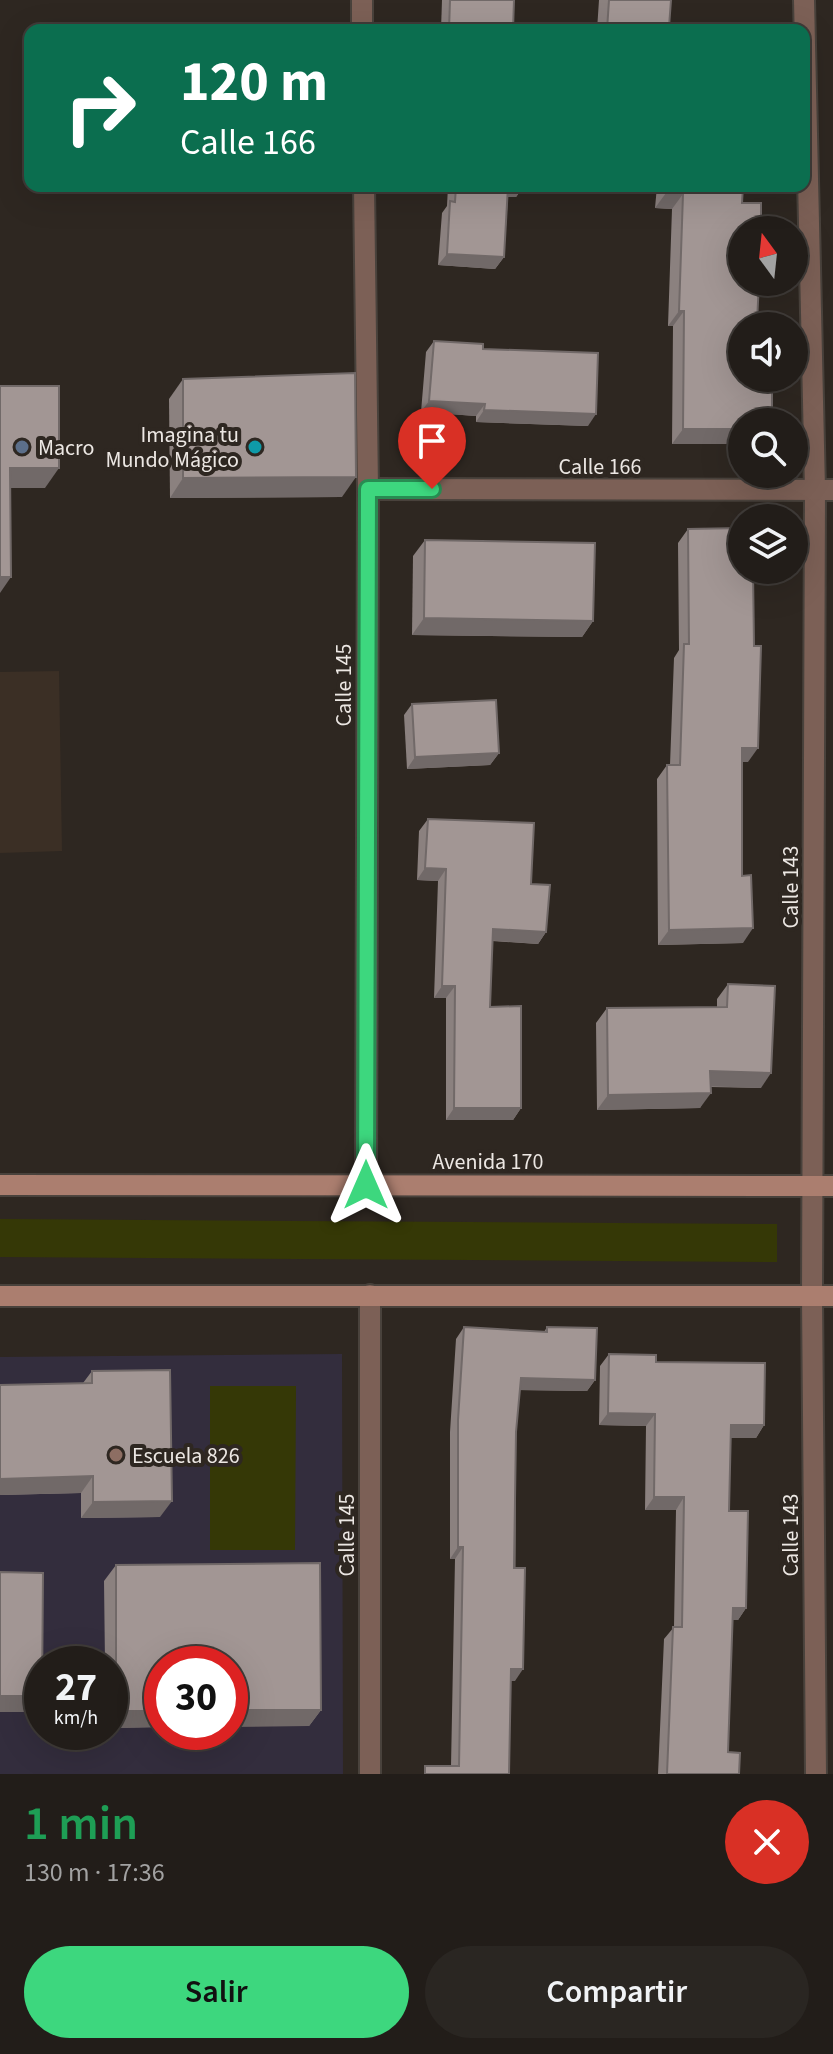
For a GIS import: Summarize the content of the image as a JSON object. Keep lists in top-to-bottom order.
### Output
{
  "streets": {
    "main road": ["Avenida 170"],
    "street": ["Calle 166", "Calle 145", "Calle 143"]
  },
  "crossings": [
    ["Calle 166", "Calle 145"],
    ["Calle 166", "Calle 143"],
    ["Calle 145", "Avenida 170"],
    ["Calle 143", "Avenida 170"]
  ],
  "places": ["Macro", "Imagina tu Mundo Mágico", "Escuela 826"],
  "north": "top",
  "page": {
    "turn": ["120 m", "Calle 166"],
    "speed": "27 km/h",
    "limit": "30",
    "heading": ["1 min", "130 m · 17:36"],
    "buttons": ["Salir", "Compartir"]
  }
}
